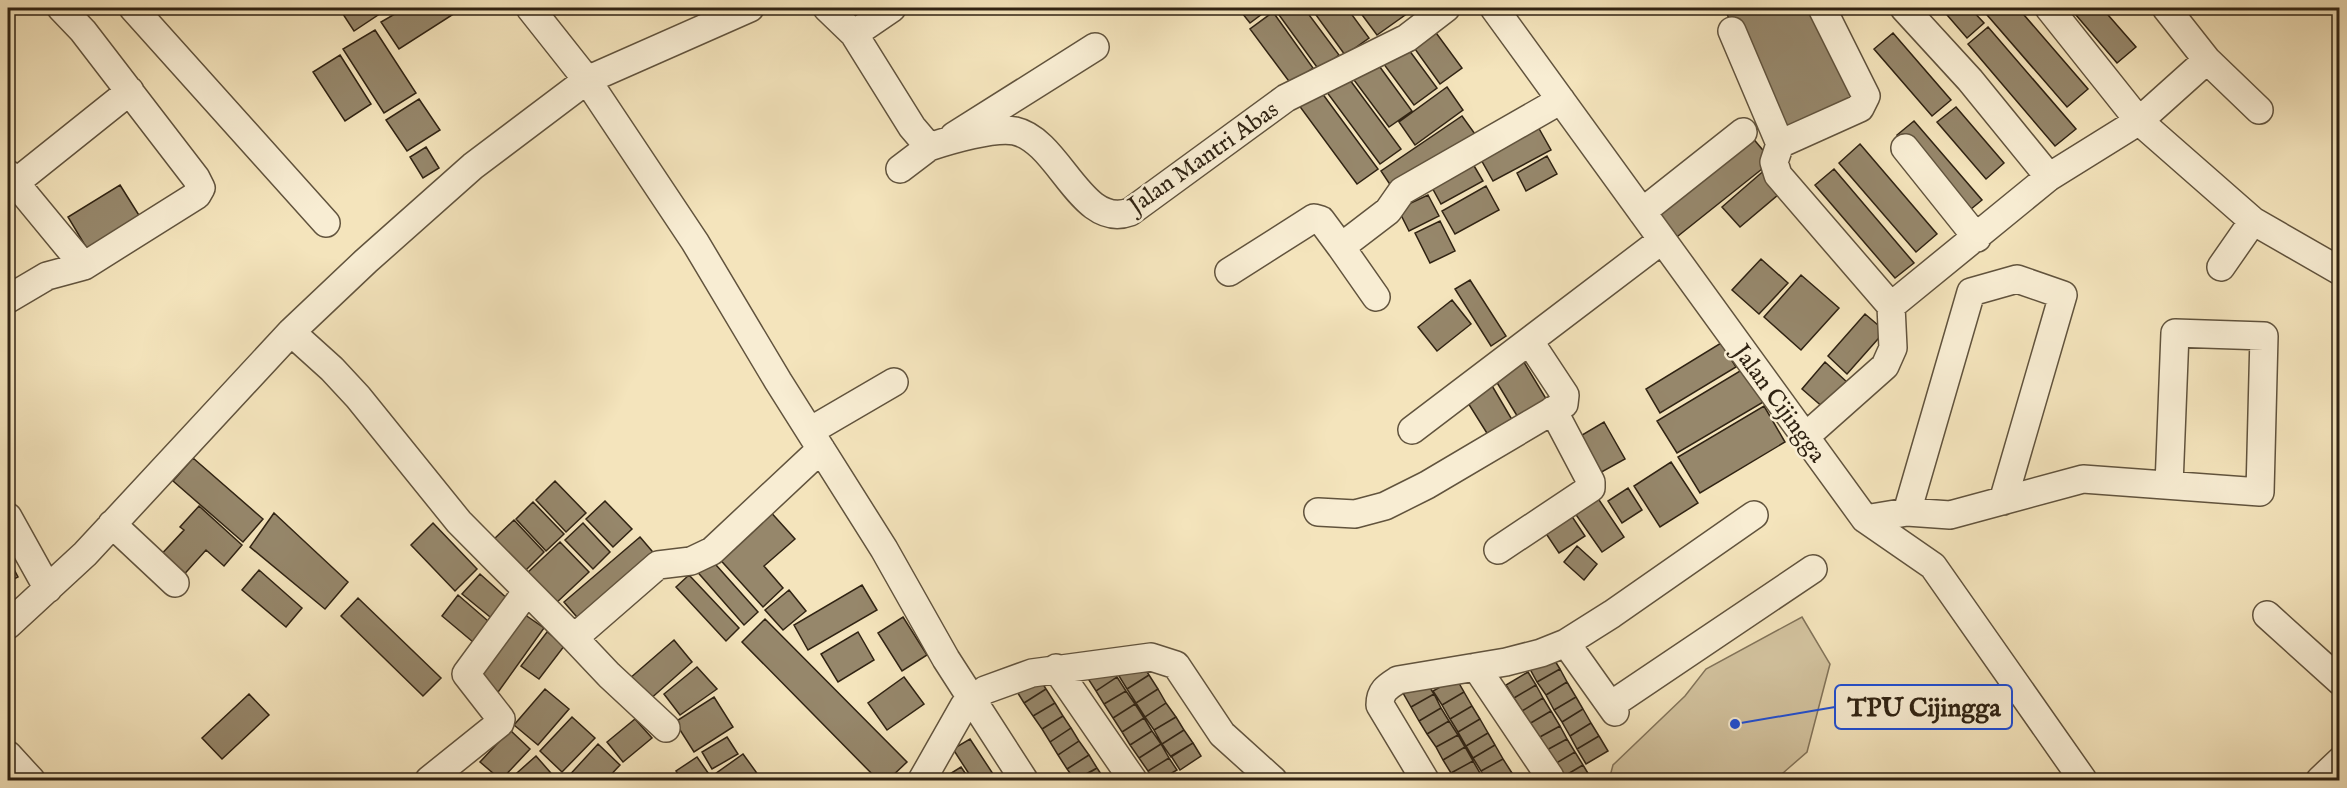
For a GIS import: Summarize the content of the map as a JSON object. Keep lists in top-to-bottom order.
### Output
{
  "streets": {
    "street": ["Jalan Mantri Abas", "Jalan Cijingga"]
  },
  "places": ["TPU Cijingga"]
}
